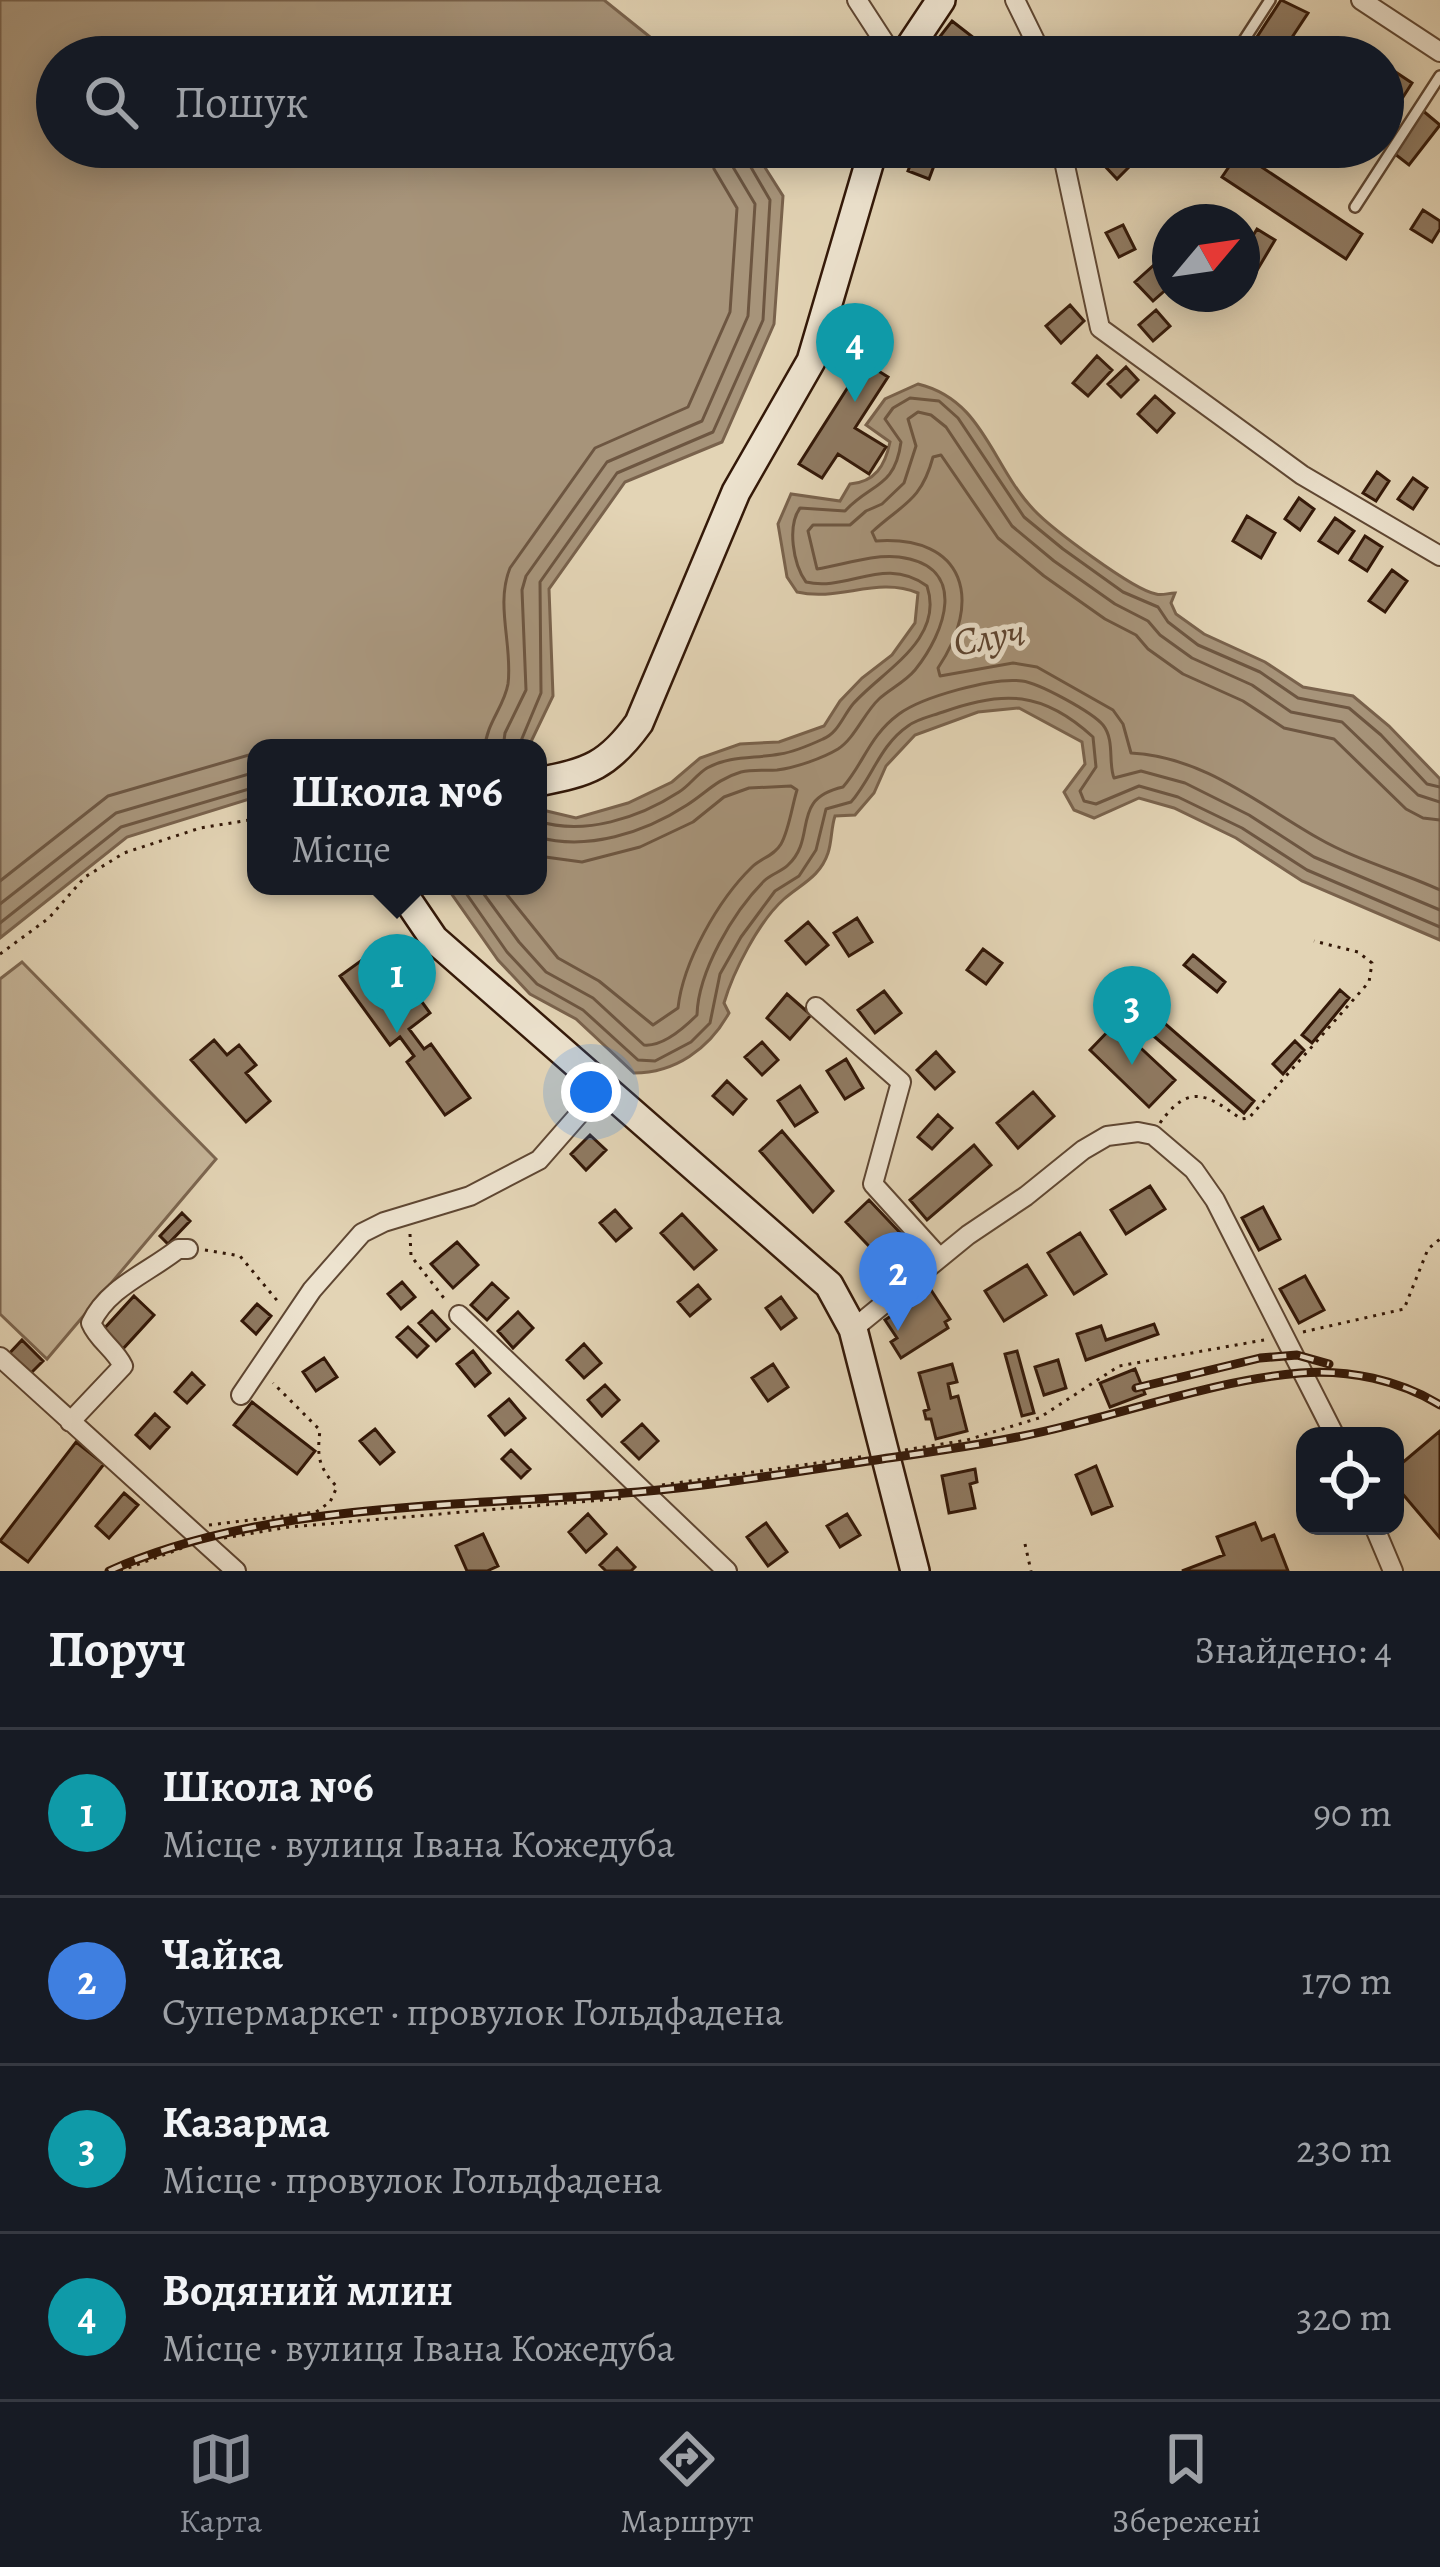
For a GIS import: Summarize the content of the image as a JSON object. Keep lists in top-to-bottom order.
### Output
{
  "water": ["Случ"],
  "north": "top right",
  "page": {
    "search": "Пошук",
    "pins": [
      "4",
      "1",
      "3",
      "2"
    ],
    "popup": ["Школа №6", "Місце"],
    "heading": ["Поруч", "Знайдено: 4"],
    "list": [
      {
        "mark": "1",
        "name": "Школа №6",
        "note": "Місце · вулиця Івана Кожедуба",
        "value": "90 m"
      },
      {
        "mark": "2",
        "name": "Чайка",
        "note": "Супермаркет · провулок Гольдфадена",
        "value": "170 m"
      },
      {
        "mark": "3",
        "name": "Казарма",
        "note": "Місце · провулок Гольдфадена",
        "value": "230 m"
      },
      {
        "mark": "4",
        "name": "Водяний млин",
        "note": "Місце · вулиця Івана Кожедуба",
        "value": "320 m"
      }
    ],
    "nav": ["Карта", "Маршрут", "Збережені"]
  }
}
